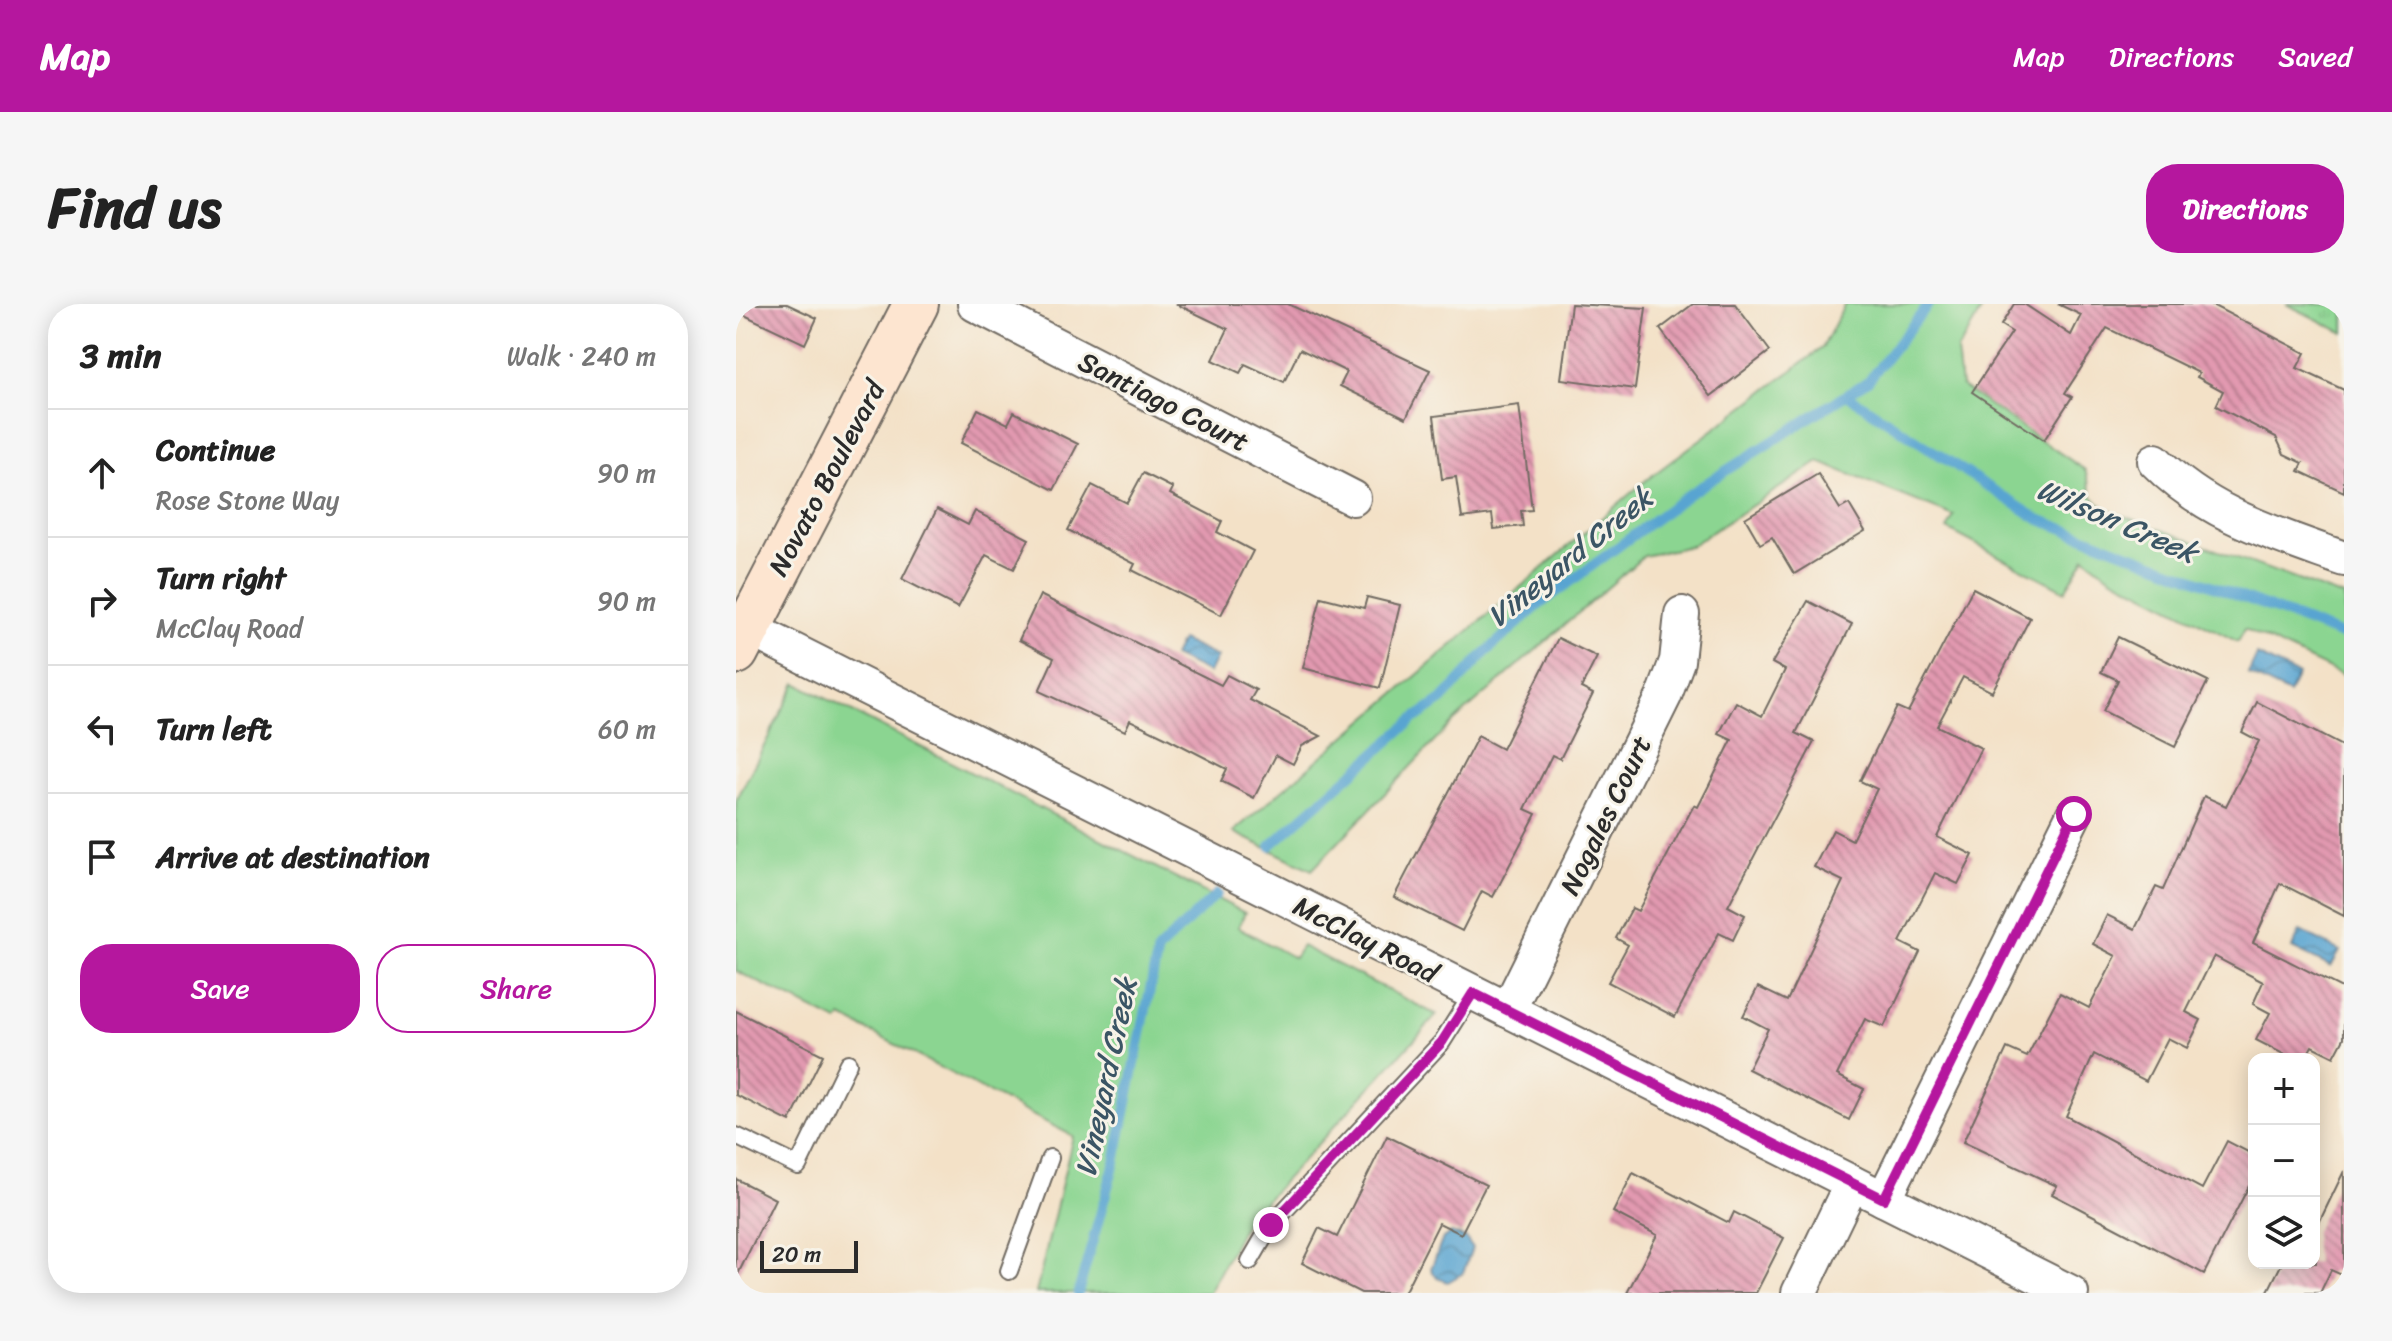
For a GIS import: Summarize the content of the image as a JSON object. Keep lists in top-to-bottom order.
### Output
{
  "streets": {
    "main road": ["Novato Boulevard"],
    "street": ["Santiago Court", "Nogales Court", "McClay Road"]
  },
  "crossings": [
    ["Novato Boulevard", "McClay Road"],
    ["Nogales Court", "McClay Road"]
  ],
  "water": ["Wilson Creek", "Vineyard Creek"],
  "scale_bar": "20 m",
  "page": {
    "header": "Map",
    "nav": ["Map", "Directions", "Saved"],
    "title": "Find us",
    "buttons": [
      "Directions",
      ["Save", "Share"]
    ],
    "heading": ["3 min", "Walk · 240 m"],
    "list": [
      ["Continue", "Rose Stone Way", "90 m"],
      ["Turn right", "McClay Road", "90 m"],
      ["Turn left", "60 m"],
      "Arrive at destination"
    ],
    "map_buttons": ["+", "−"],
    "scale": "20 m"
  }
}
